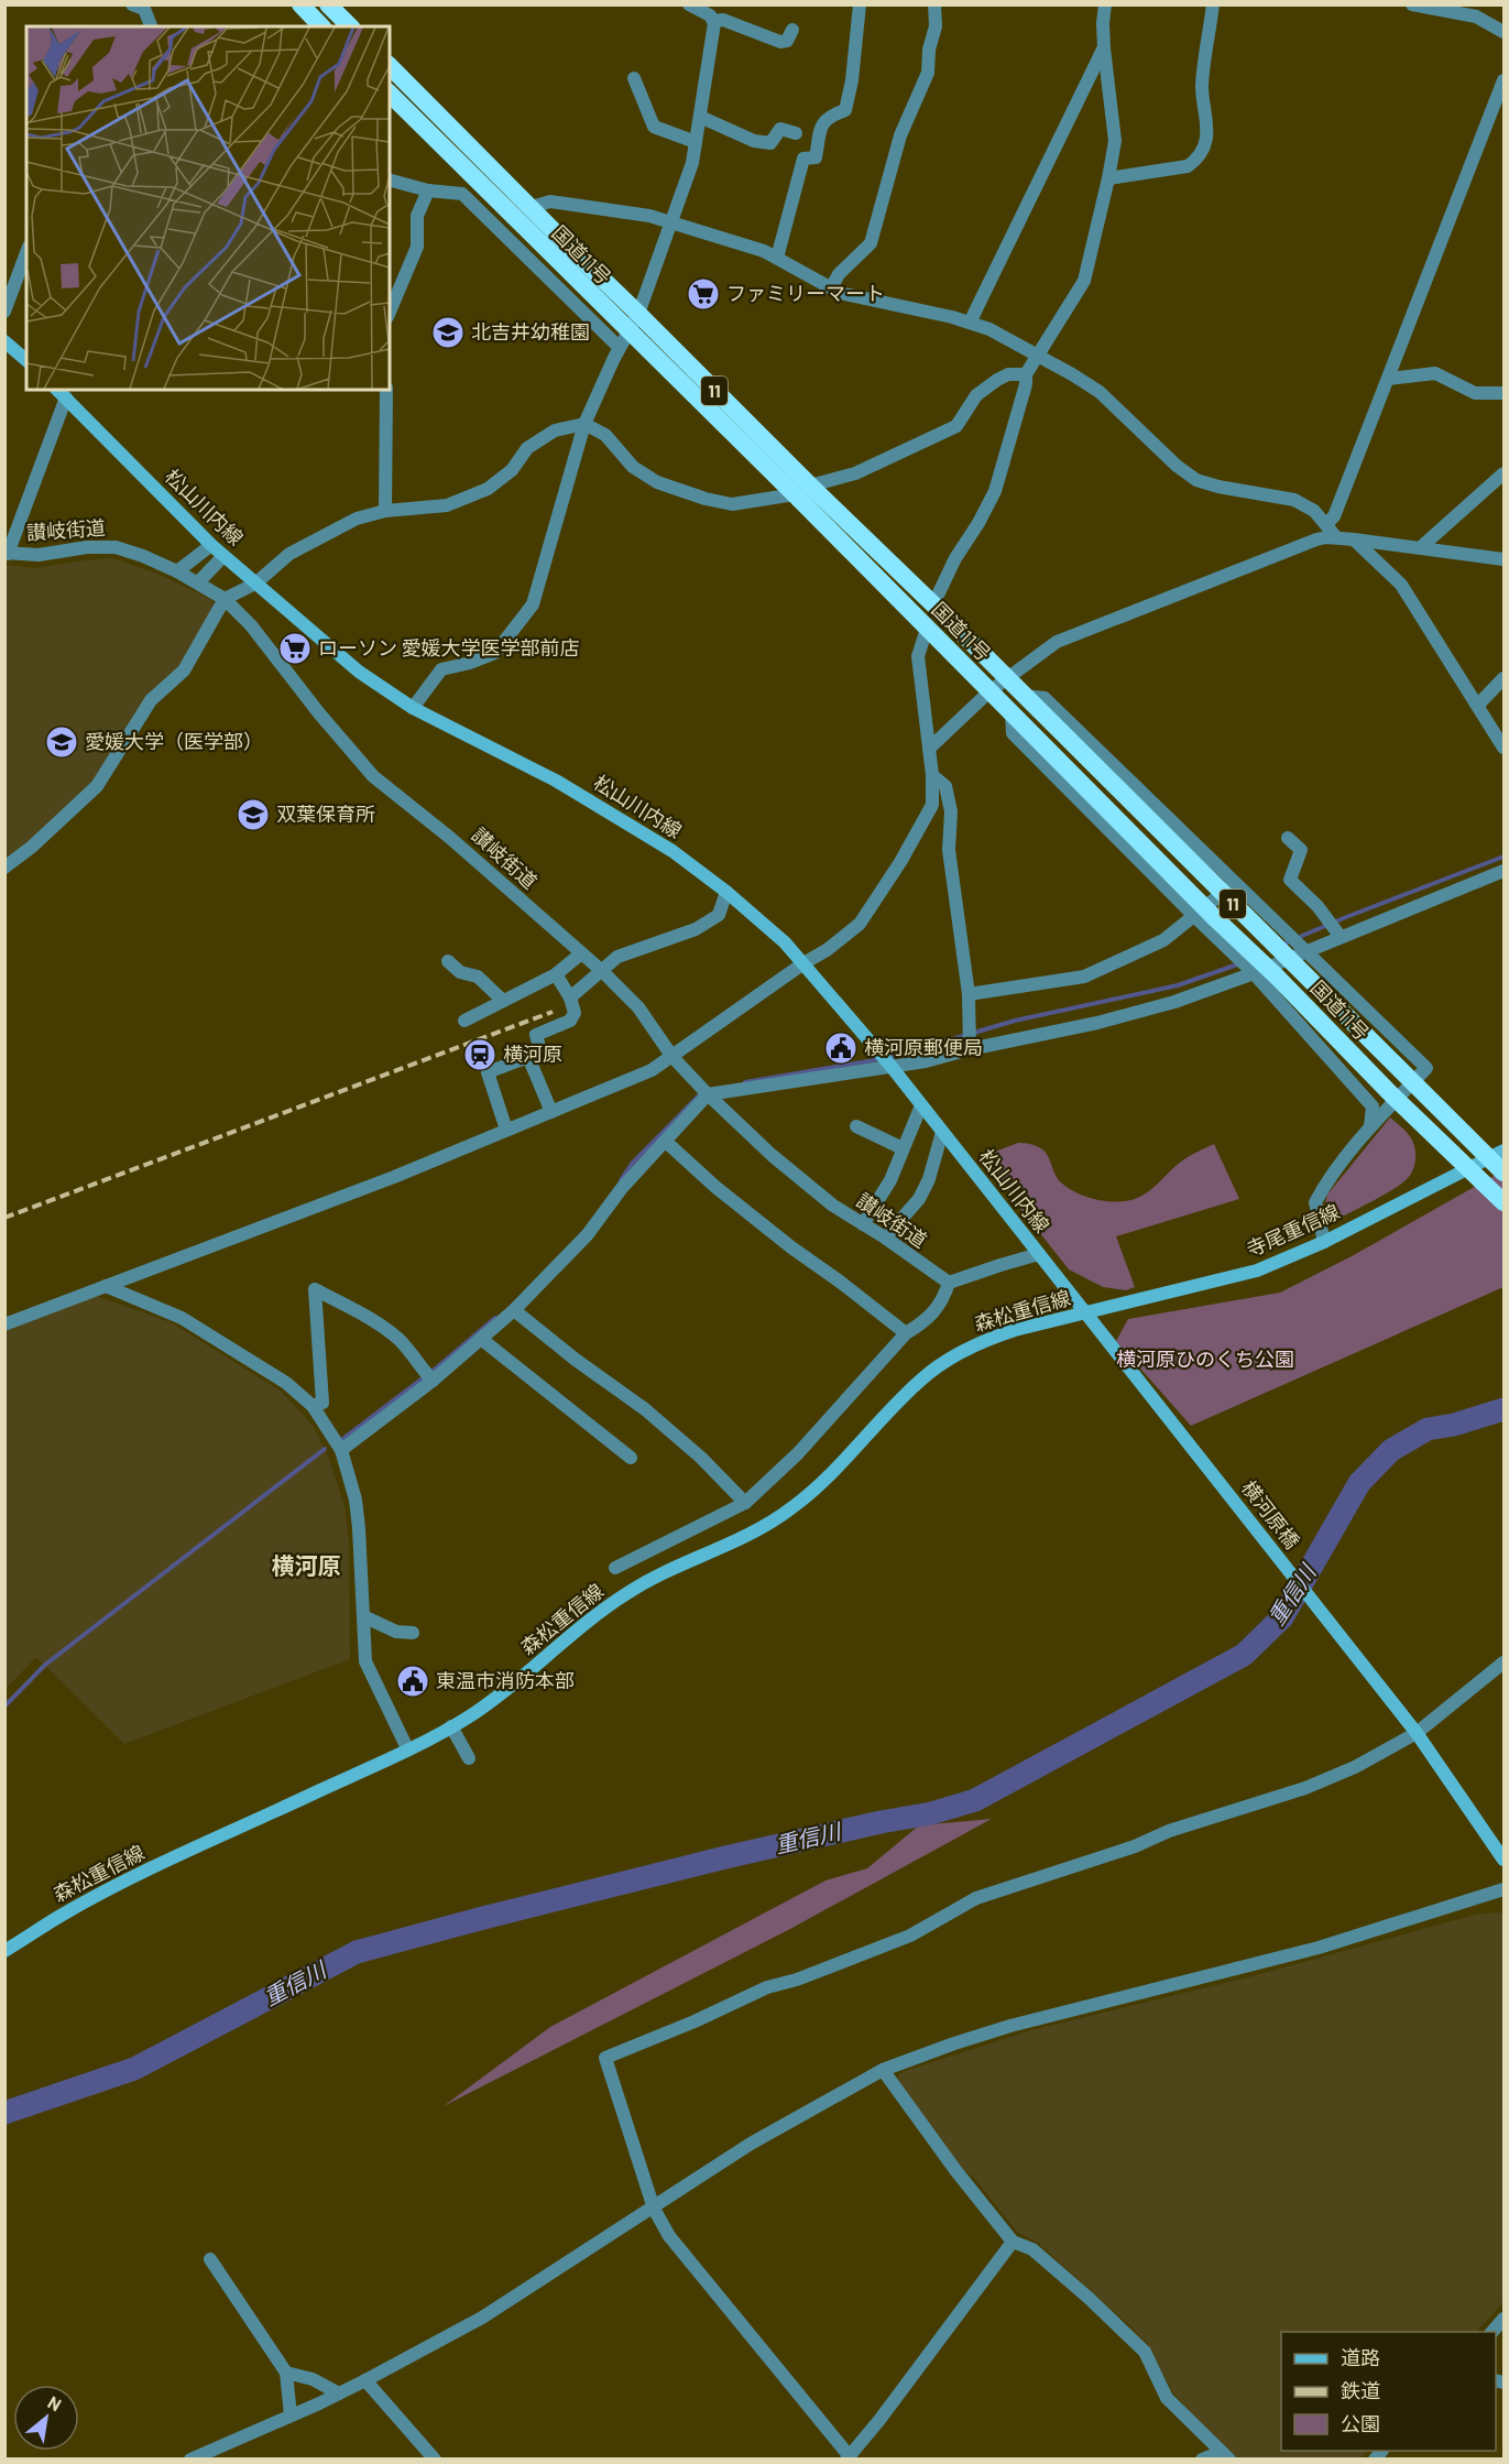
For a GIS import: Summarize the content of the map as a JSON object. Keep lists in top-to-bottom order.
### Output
{
  "streets": {
    "highway": ["国道11号", "11"],
    "main road": [
      "松山川内線",
      "寺尾重信線",
      "森松重信線",
      "横河原橋"
    ],
    "street": ["讃岐街道"]
  },
  "crossings": [
    ["国道11号", "寺尾重信線"],
    ["松山川内線", "寺尾重信線"],
    ["松山川内線", "森松重信線"],
    ["松山川内線", "横河原橋"],
    ["寺尾重信線", "森松重信線"]
  ],
  "districts": ["横河原"],
  "water": ["重信川"],
  "parks": ["横河原ひのくち公園"],
  "places": {
    "supermarket": ["ファミリーマート", "ローソン 愛媛大学医学部前店"],
    "school or university": ["北吉井幼稚園", "愛媛大学（医学部）", "双葉保育所"],
    "public building": ["横河原郵便局", "東温市消防本部"],
    "station": ["横河原"]
  },
  "legend": ["道路", "鉄道", "公園"],
  "north": "top right"
}
